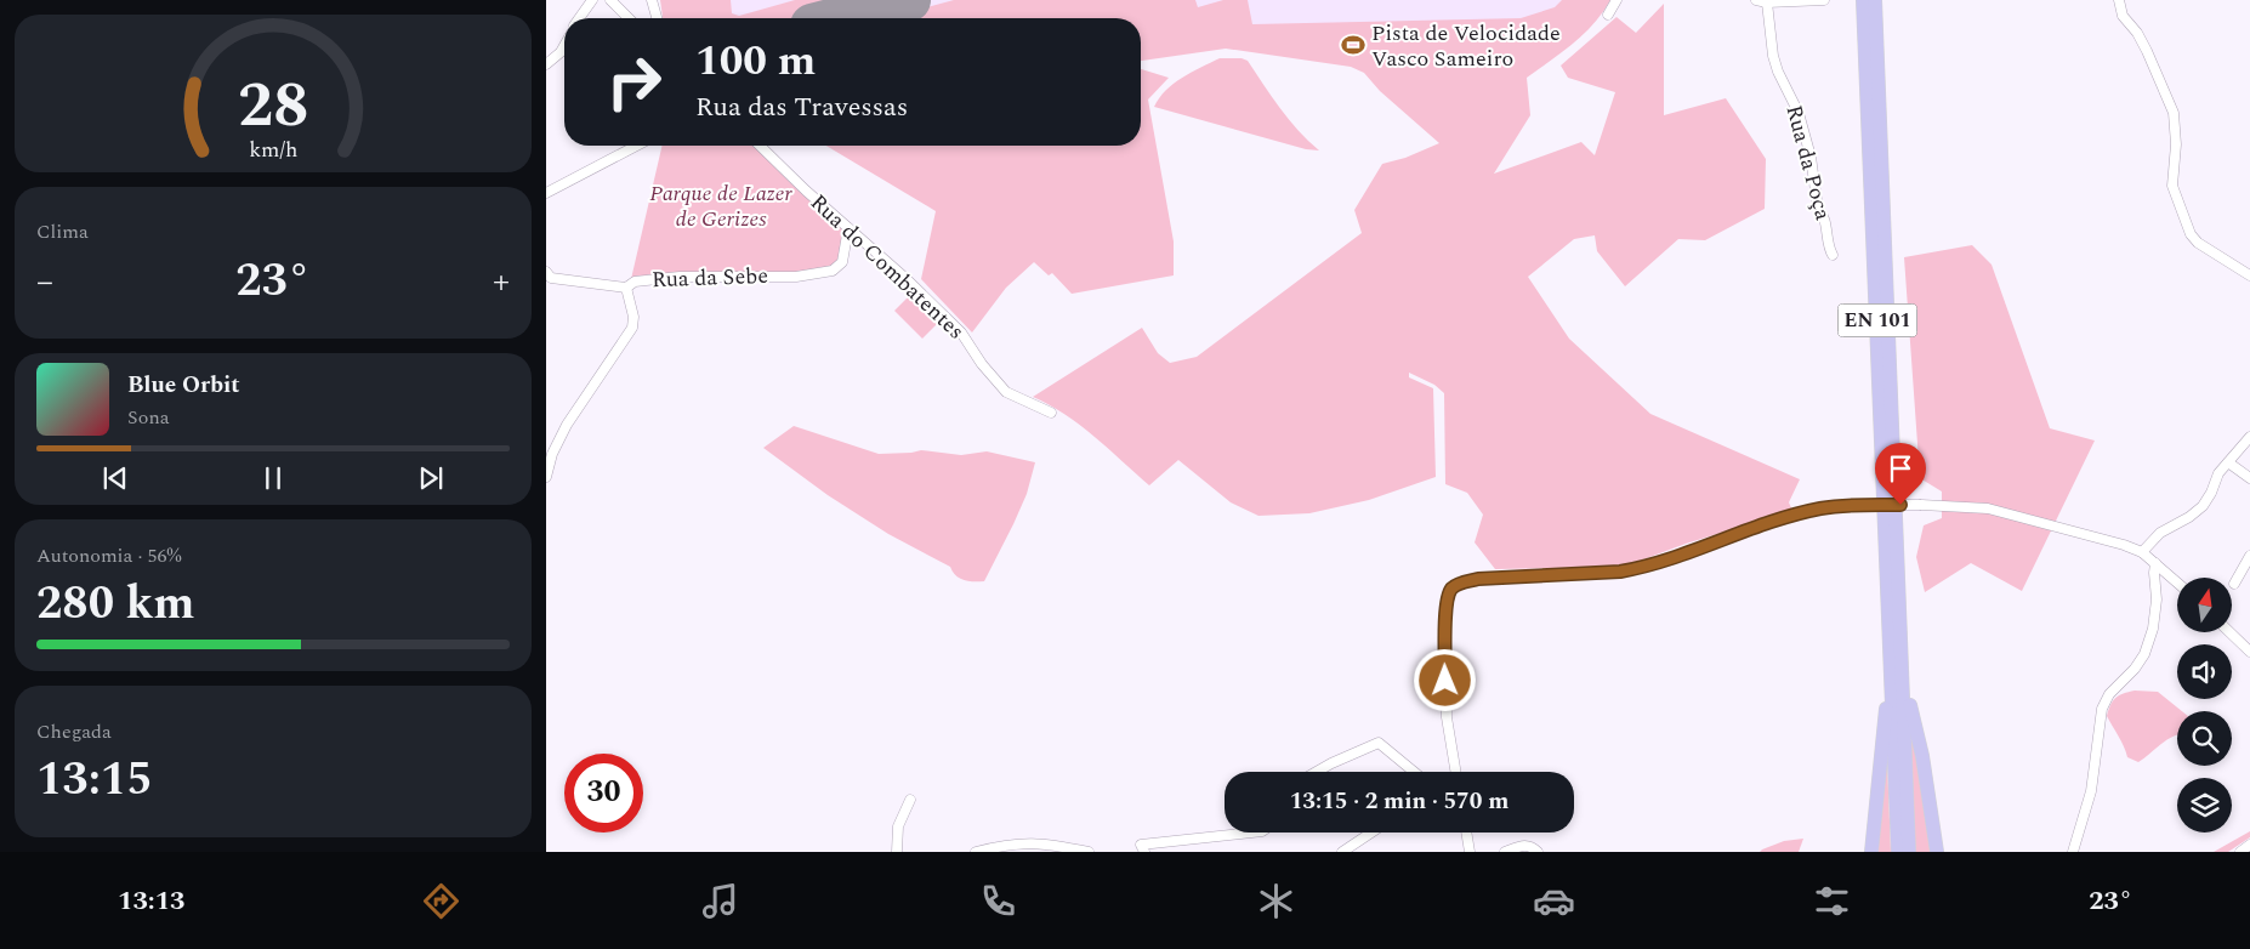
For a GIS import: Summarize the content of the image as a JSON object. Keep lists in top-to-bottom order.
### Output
{
  "streets": {
    "highway": ["EN 101"],
    "street": ["Rua da Poça", "Rua do Combatentes", "Rua da Sebe"]
  },
  "crossings": [
    ["Rua do Combatentes", "Rua da Sebe"]
  ],
  "parks": ["Parque de Lazer de Gerizes"],
  "places": {
    "sports": ["Pista de Velocidade Vasco Sameiro"]
  },
  "north": "top",
  "page": {
    "turn": ["100 m", "Rua das Travessas"],
    "tile": [
      "Clima",
      ["Autonomia · 56%", "280 km"],
      ["Chegada", "13:15"]
    ],
    "heat": ["−", "23°", "+"],
    "song": ["Blue Orbit", "Sona"],
    "limit": "30",
    "trip": "13:15 · 2 min · 570 m",
    "tabs": ["13:13", "23°"],
    "gauge": ["28", "km/h"]
  }
}
